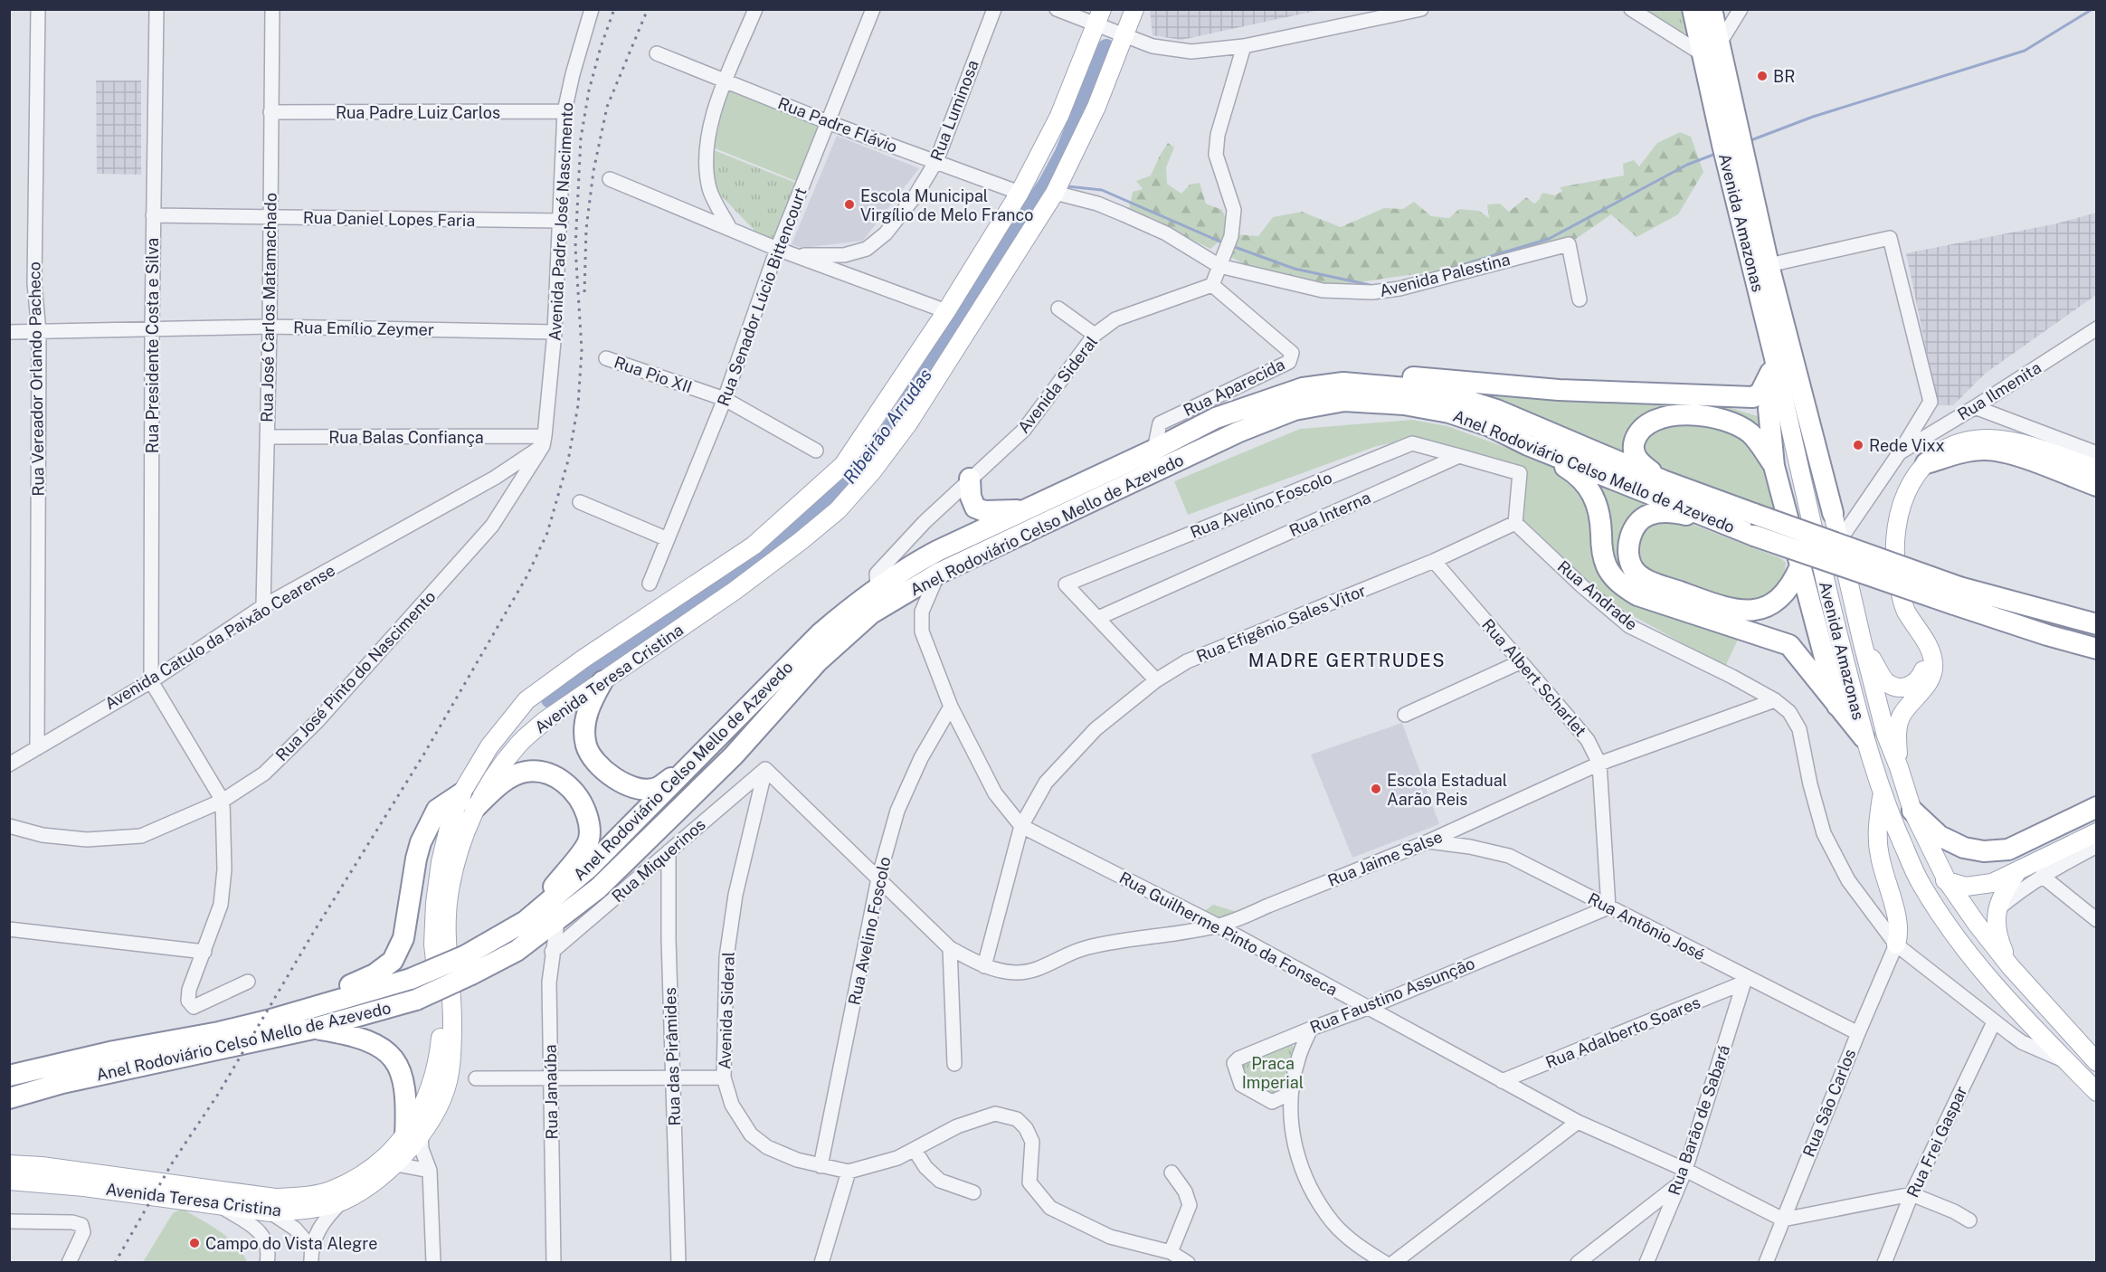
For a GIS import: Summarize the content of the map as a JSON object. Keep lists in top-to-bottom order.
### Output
{
  "streets": {
    "highway": ["Avenida Amazonas", "Anel Rodoviário Celso Mello de Azevedo"],
    "main road": ["Avenida Teresa Cristina"],
    "street": [
      "Rua Luminosa",
      "Rua Padre Luiz Carlos",
      "Rua Padre Flávio",
      "Rua Daniel Lopes Faria",
      "Avenida Padre José Nascimento",
      "Avenida Palestina",
      "Rua Senador Lúcio Bittencourt",
      "Rua José Carlos Matamachado",
      "Rua Emílio Zeymer",
      "Rua Presidente Costa e Silva",
      "Rua Pio XII",
      "Rua Vereador Orlando Pacheco",
      "Avenida Sideral",
      "Rua Aparecida",
      "Rua Ilmenita",
      "Rua Balas Confiança",
      "Rua Avelino Foscolo",
      "Rua Interna",
      "Rua Andrade",
      "Rua Efigênio Sales Vitor",
      "Avenida Catulo da Paixão Cearense",
      "Rua José Pinto do Nascimento",
      "Rua Albert Scharlet",
      "Rua Jaime Salse",
      "Rua Miquerinos",
      "Rua Antônio José",
      "Rua Guilherme Pinto da Fonseca",
      "Rua Faustino Assunção",
      "Rua Adalberto Soares",
      "Rua das Pirâmides",
      "Rua Janaúba",
      "Rua São Carlos",
      "Rua Barão de Sabará",
      "Rua Frei Gaspar"
    ]
  },
  "crossings": [
    ["Rua Luminosa", "Rua Padre Flávio"],
    ["Rua Padre Luiz Carlos", "Avenida Padre José Nascimento"],
    ["Rua Padre Luiz Carlos", "Rua José Carlos Matamachado"],
    ["Rua Padre Flávio", "Rua Senador Lúcio Bittencourt"],
    ["Rua Padre Flávio", "Avenida Teresa Cristina"],
    ["Rua Daniel Lopes Faria", "Avenida Padre José Nascimento"],
    ["Rua Daniel Lopes Faria", "Rua José Carlos Matamachado"],
    ["Rua Daniel Lopes Faria", "Rua Presidente Costa e Silva"],
    ["Avenida Padre José Nascimento", "Rua Emílio Zeymer"],
    ["Avenida Padre José Nascimento", "Rua Balas Confiança"],
    ["Avenida Padre José Nascimento", "Avenida Catulo da Paixão Cearense"],
    ["Avenida Padre José Nascimento", "Rua José Pinto do Nascimento"],
    ["Avenida Amazonas", "Rua Andrade"],
    ["Avenida Palestina", "Avenida Teresa Cristina"],
    ["Rua Senador Lúcio Bittencourt", "Rua Pio XII"],
    ["Rua José Carlos Matamachado", "Rua Emílio Zeymer"],
    ["Rua José Carlos Matamachado", "Rua Balas Confiança"],
    ["Rua José Carlos Matamachado", "Avenida Catulo da Paixão Cearense"],
    ["Rua Emílio Zeymer", "Rua Presidente Costa e Silva"],
    ["Rua Emílio Zeymer", "Rua Vereador Orlando Pacheco"],
    ["Rua Presidente Costa e Silva", "Avenida Catulo da Paixão Cearense"],
    ["Rua Vereador Orlando Pacheco", "Avenida Catulo da Paixão Cearense"],
    ["Avenida Sideral", "Rua Aparecida"],
    ["Avenida Sideral", "Anel Rodoviário Celso Mello de Azevedo"],
    ["Avenida Sideral", "Rua Avelino Foscolo"],
    ["Avenida Sideral", "Rua Jaime Salse"],
    ["Avenida Sideral", "Rua Miquerinos"],
    ["Rua Aparecida", "Anel Rodoviário Celso Mello de Azevedo"],
    ["Rua Balas Confiança", "Avenida Catulo da Paixão Cearense"],
    ["Rua Balas Confiança", "Rua José Pinto do Nascimento"],
    ["Anel Rodoviário Celso Mello de Azevedo", "Rua Guilherme Pinto da Fonseca"],
    ["Anel Rodoviário Celso Mello de Azevedo", "Rua Janaúba"],
    ["Rua Avelino Foscolo", "Rua Interna"],
    ["Rua Avelino Foscolo", "Rua Jaime Salse"],
    ["Rua Avelino Foscolo", "Rua Guilherme Pinto da Fonseca"],
    ["Rua Andrade", "Rua Efigênio Sales Vitor"],
    ["Rua Andrade", "Rua Jaime Salse"],
    ["Rua Andrade", "Rua São Carlos"],
    ["Rua Andrade", "Rua Frei Gaspar"],
    ["Rua Efigênio Sales Vitor", "Rua Albert Scharlet"],
    ["Rua Efigênio Sales Vitor", "Rua Jaime Salse"],
    ["Rua Efigênio Sales Vitor", "Rua Guilherme Pinto da Fonseca"],
    ["Avenida Catulo da Paixão Cearense", "Rua José Pinto do Nascimento"],
    ["Rua Albert Scharlet", "Rua Jaime Salse"],
    ["Rua Albert Scharlet", "Rua Antônio José"],
    ["Rua Albert Scharlet", "Rua Faustino Assunção"],
    ["Rua Jaime Salse", "Rua Miquerinos"],
    ["Rua Jaime Salse", "Rua Antônio José"],
    ["Rua Jaime Salse", "Rua Guilherme Pinto da Fonseca"],
    ["Rua Miquerinos", "Rua das Pirâmides"],
    ["Rua Miquerinos", "Rua Janaúba"],
    ["Rua Antônio José", "Rua Faustino Assunção"],
    ["Rua Antônio José", "Rua Adalberto Soares"],
    ["Rua Antônio José", "Rua São Carlos"],
    ["Rua Antônio José", "Rua Barão de Sabará"],
    ["Rua Guilherme Pinto da Fonseca", "Rua Faustino Assunção"],
    ["Rua Guilherme Pinto da Fonseca", "Rua Adalberto Soares"],
    ["Rua Guilherme Pinto da Fonseca", "Rua São Carlos"],
    ["Rua Guilherme Pinto da Fonseca", "Rua Barão de Sabará"],
    ["Rua Adalberto Soares", "Rua Barão de Sabará"]
  ],
  "districts": ["MADRE GERTRUDES"],
  "water": ["Ribeirão Arrudas"],
  "parks": ["Praca Imperial"],
  "places": [
    "BR",
    "Escola Municipal Virgílio de Melo Franco",
    "Rede Vixx",
    "Escola Estadual Aarão Reis",
    "Campo do Vista Alegre"
  ]
}
